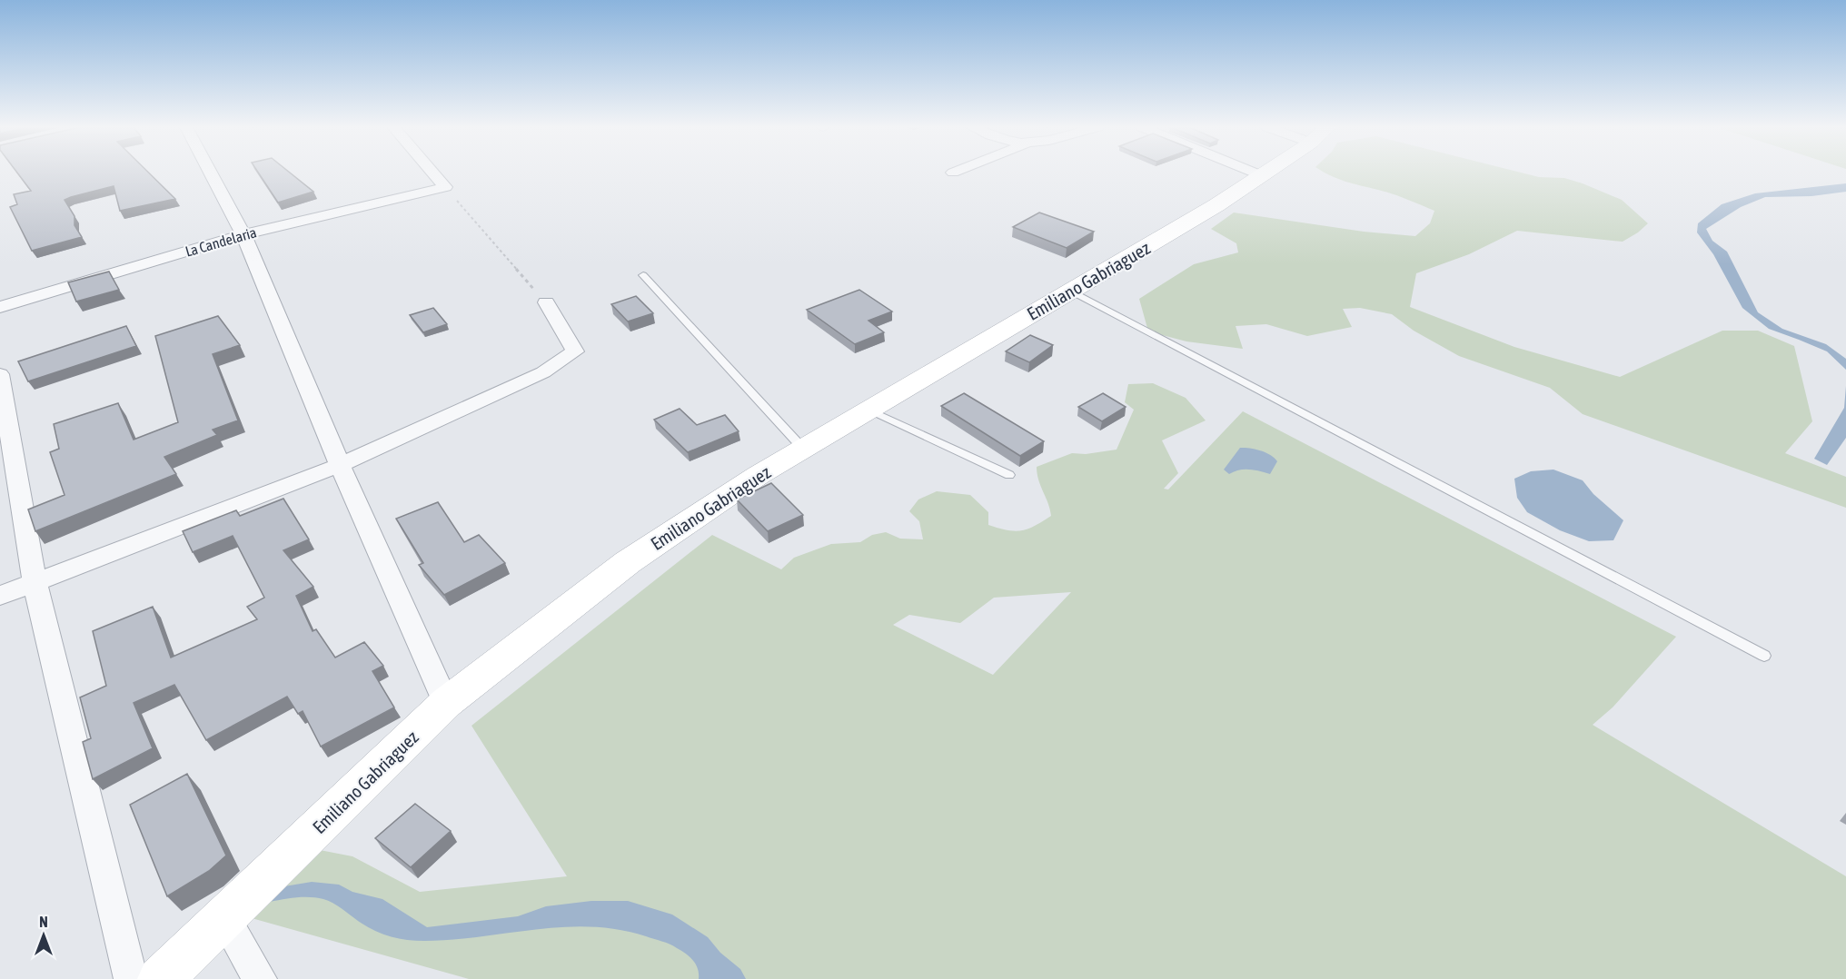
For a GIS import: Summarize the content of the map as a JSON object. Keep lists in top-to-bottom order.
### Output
{
  "streets": {
    "main road": ["Emiliano Gabriaguez"],
    "street": ["La Candelaria"]
  },
  "north": "top"
}
